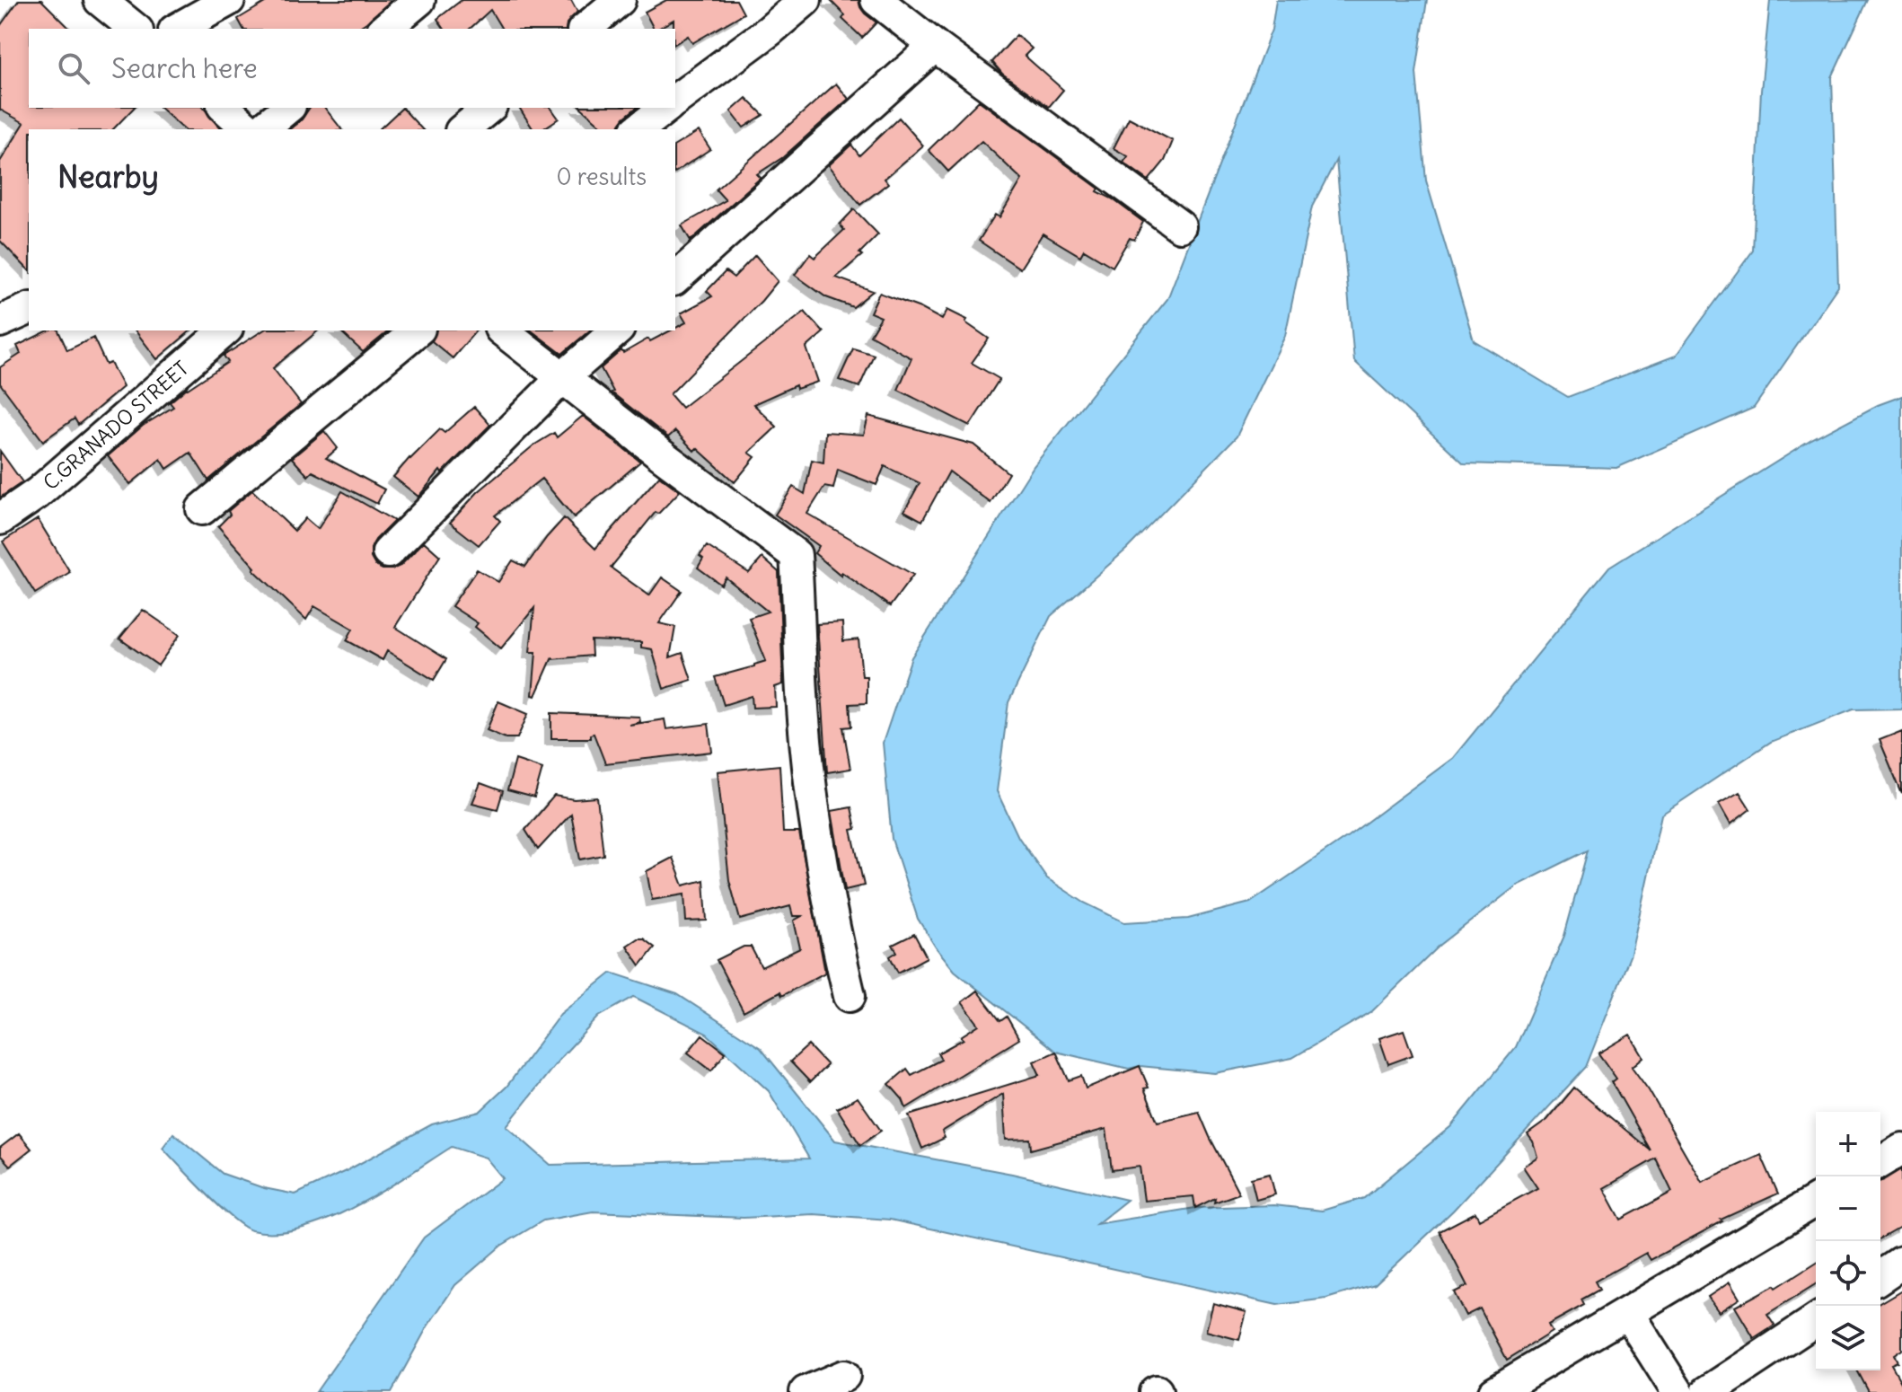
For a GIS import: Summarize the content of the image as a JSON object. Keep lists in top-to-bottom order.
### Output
{
  "streets": {
    "street": ["C.GRANADO STREET"]
  },
  "page": {
    "search": "Search here",
    "heading": ["Nearby", "0 results"],
    "map_buttons": ["+", "−"]
  }
}
